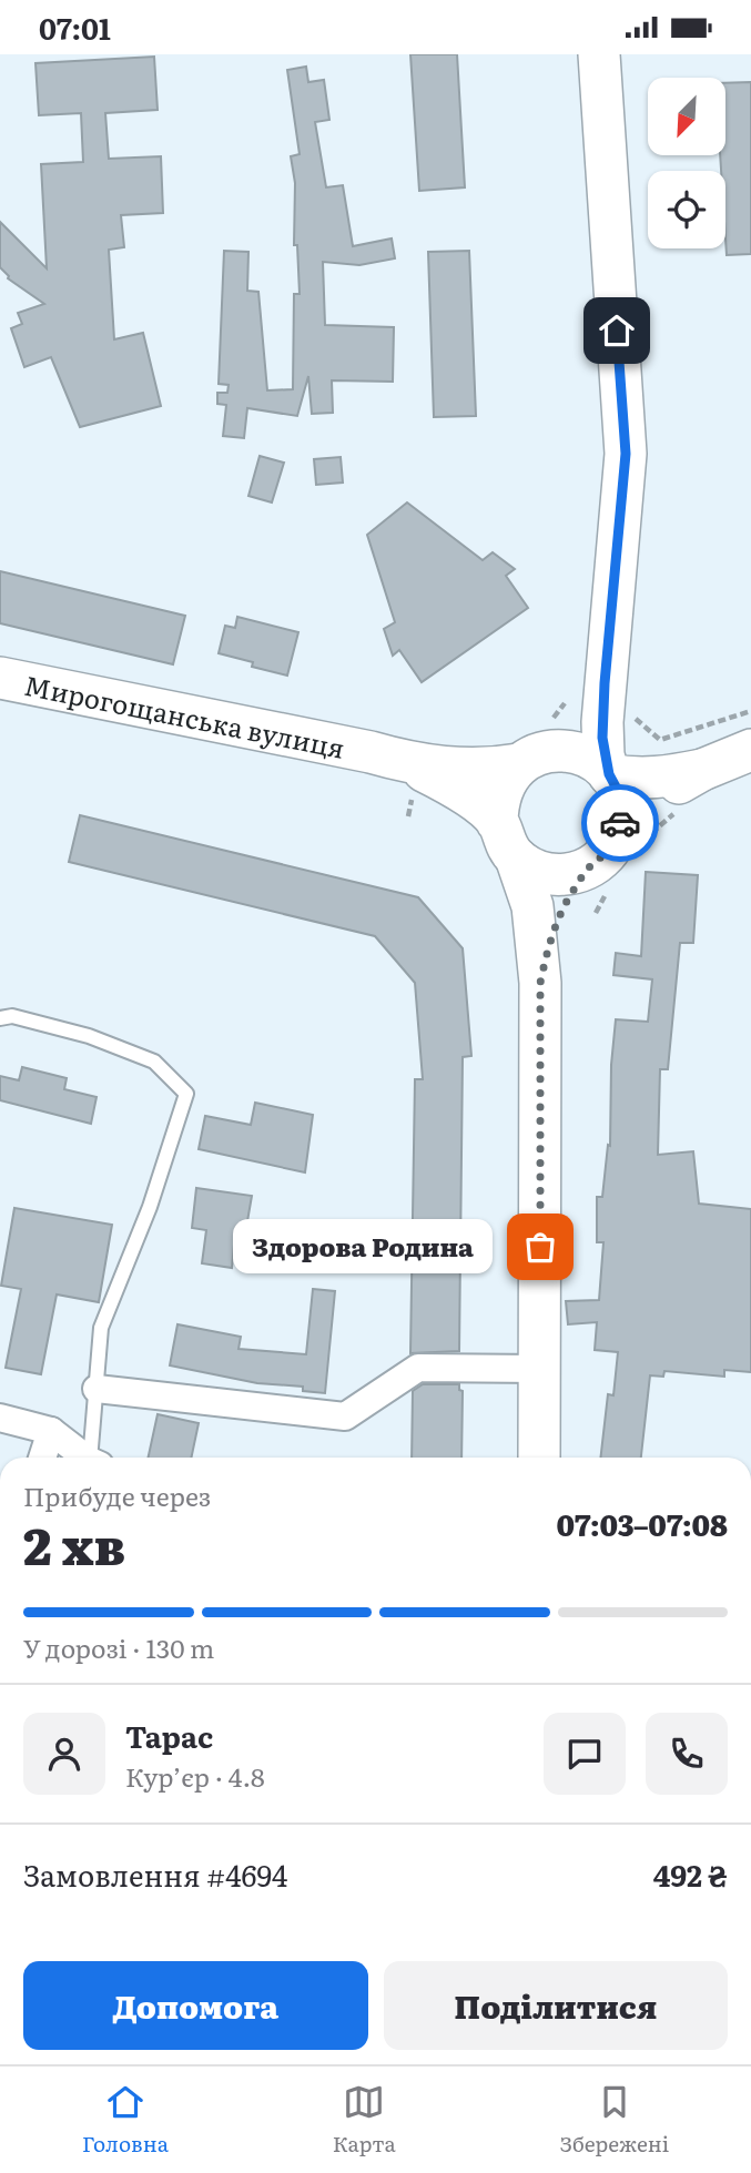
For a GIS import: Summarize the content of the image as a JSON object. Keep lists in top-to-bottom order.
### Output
{
  "streets": {
    "main road": ["Мирогощанська вулиця"]
  },
  "places": ["Здорова Родина"],
  "north": "bottom left",
  "page": {
    "status": "07:01",
    "bubble": "Здорова Родина",
    "heading": ["2 хв", "Прибуде через", "07:03–07:08"],
    "panel": [
      "Тарас",
      "Кур’єр · 4.8",
      "Замовлення #4694",
      "492 ₴"
    ],
    "bar": "У дорозі · 130 m",
    "buttons": ["Допомога", "Поділитися"],
    "tabs": ["Головна", "Карта", "Збережені"]
  }
}
